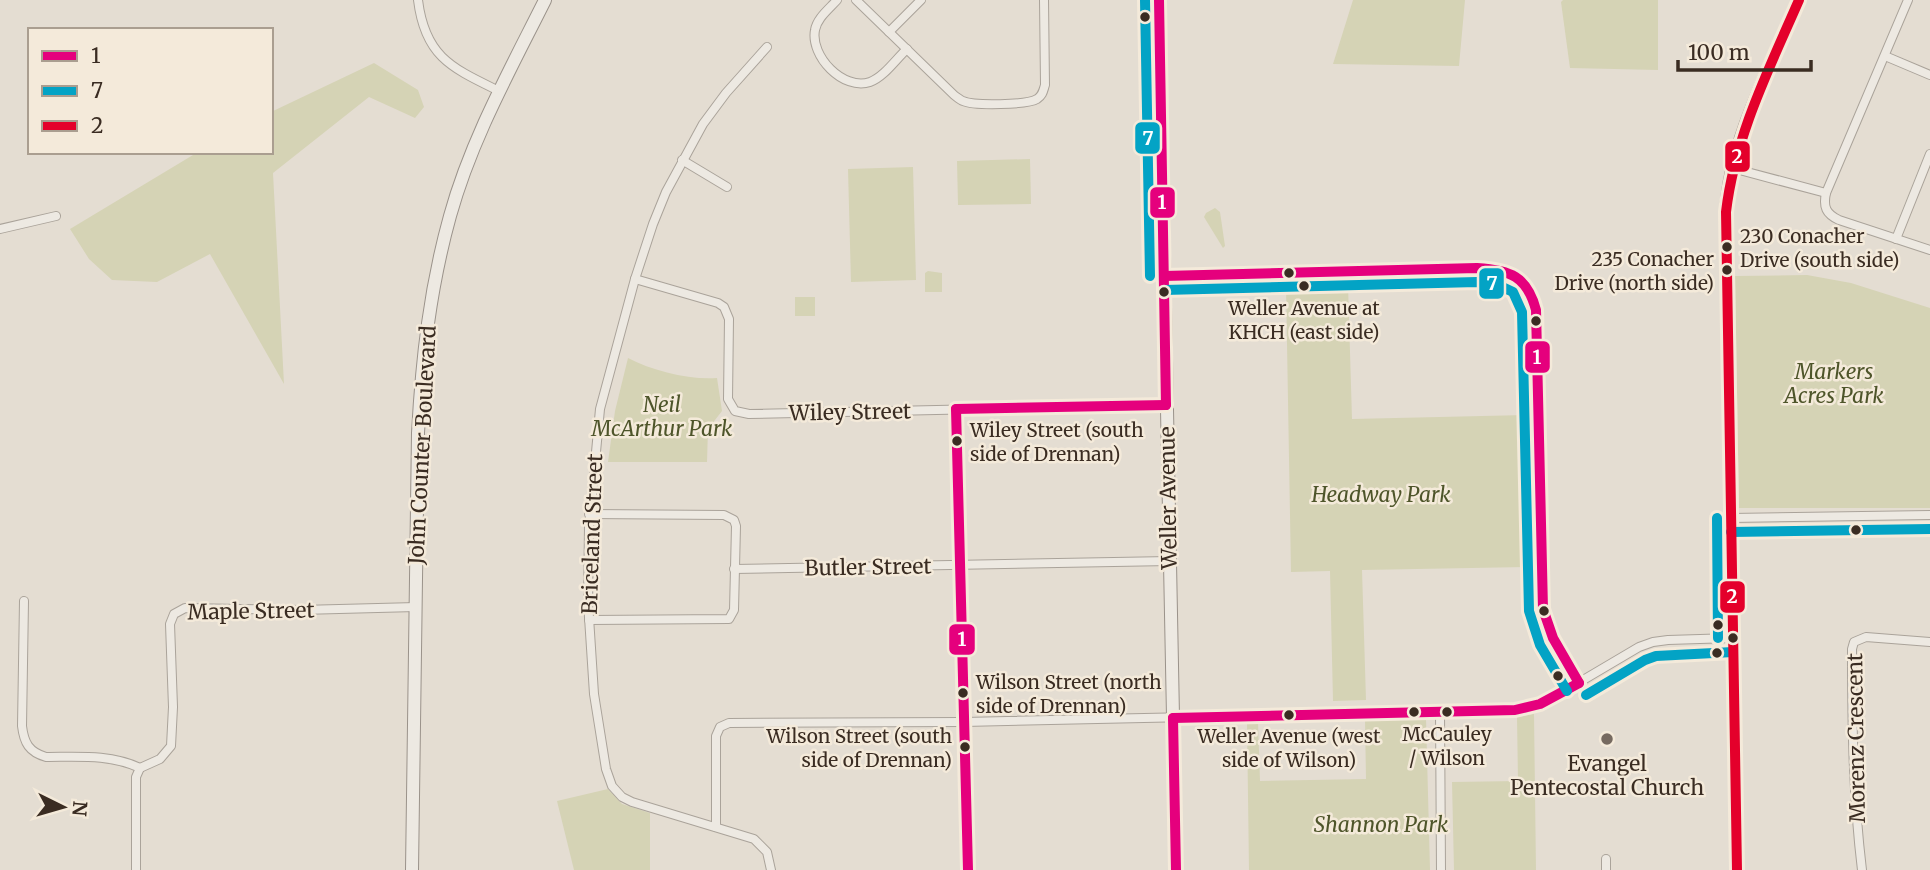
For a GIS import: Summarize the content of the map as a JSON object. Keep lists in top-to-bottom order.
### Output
{
  "streets": {
    "street": [
      "Wiley Street",
      "John Counter Boulevard",
      "Weller Avenue",
      "Briceland Street",
      "Butler Street",
      "Maple Street",
      "Morenz Crescent"
    ]
  },
  "crossings": [
    ["Wiley Street", "Weller Avenue"],
    ["Wiley Street", "Briceland Street"],
    ["John Counter Boulevard", "Maple Street"],
    ["Weller Avenue", "Butler Street"]
  ],
  "parks": [
    "Markers Acres Park",
    "Neil McArthur Park",
    "Headway Park",
    "Shannon Park"
  ],
  "places": [
    "230 Conacher Drive (south side)",
    "235 Conacher Drive (north side)",
    "Weller Avenue at KHCH (east side)",
    "Wiley Street (south side of Drennan)",
    "Wilson Street (north side of Drennan)",
    "McCauley / Wilson",
    "Weller Avenue (west side of Wilson)",
    "Evangel Pentecostal Church",
    "Wilson Street (south side of Drennan)"
  ],
  "lines": ["transit line 1", "transit line 7", "transit line 2"],
  "legend": ["1", "7", "2"],
  "scale_bar": "100 m",
  "north": "right"
}
